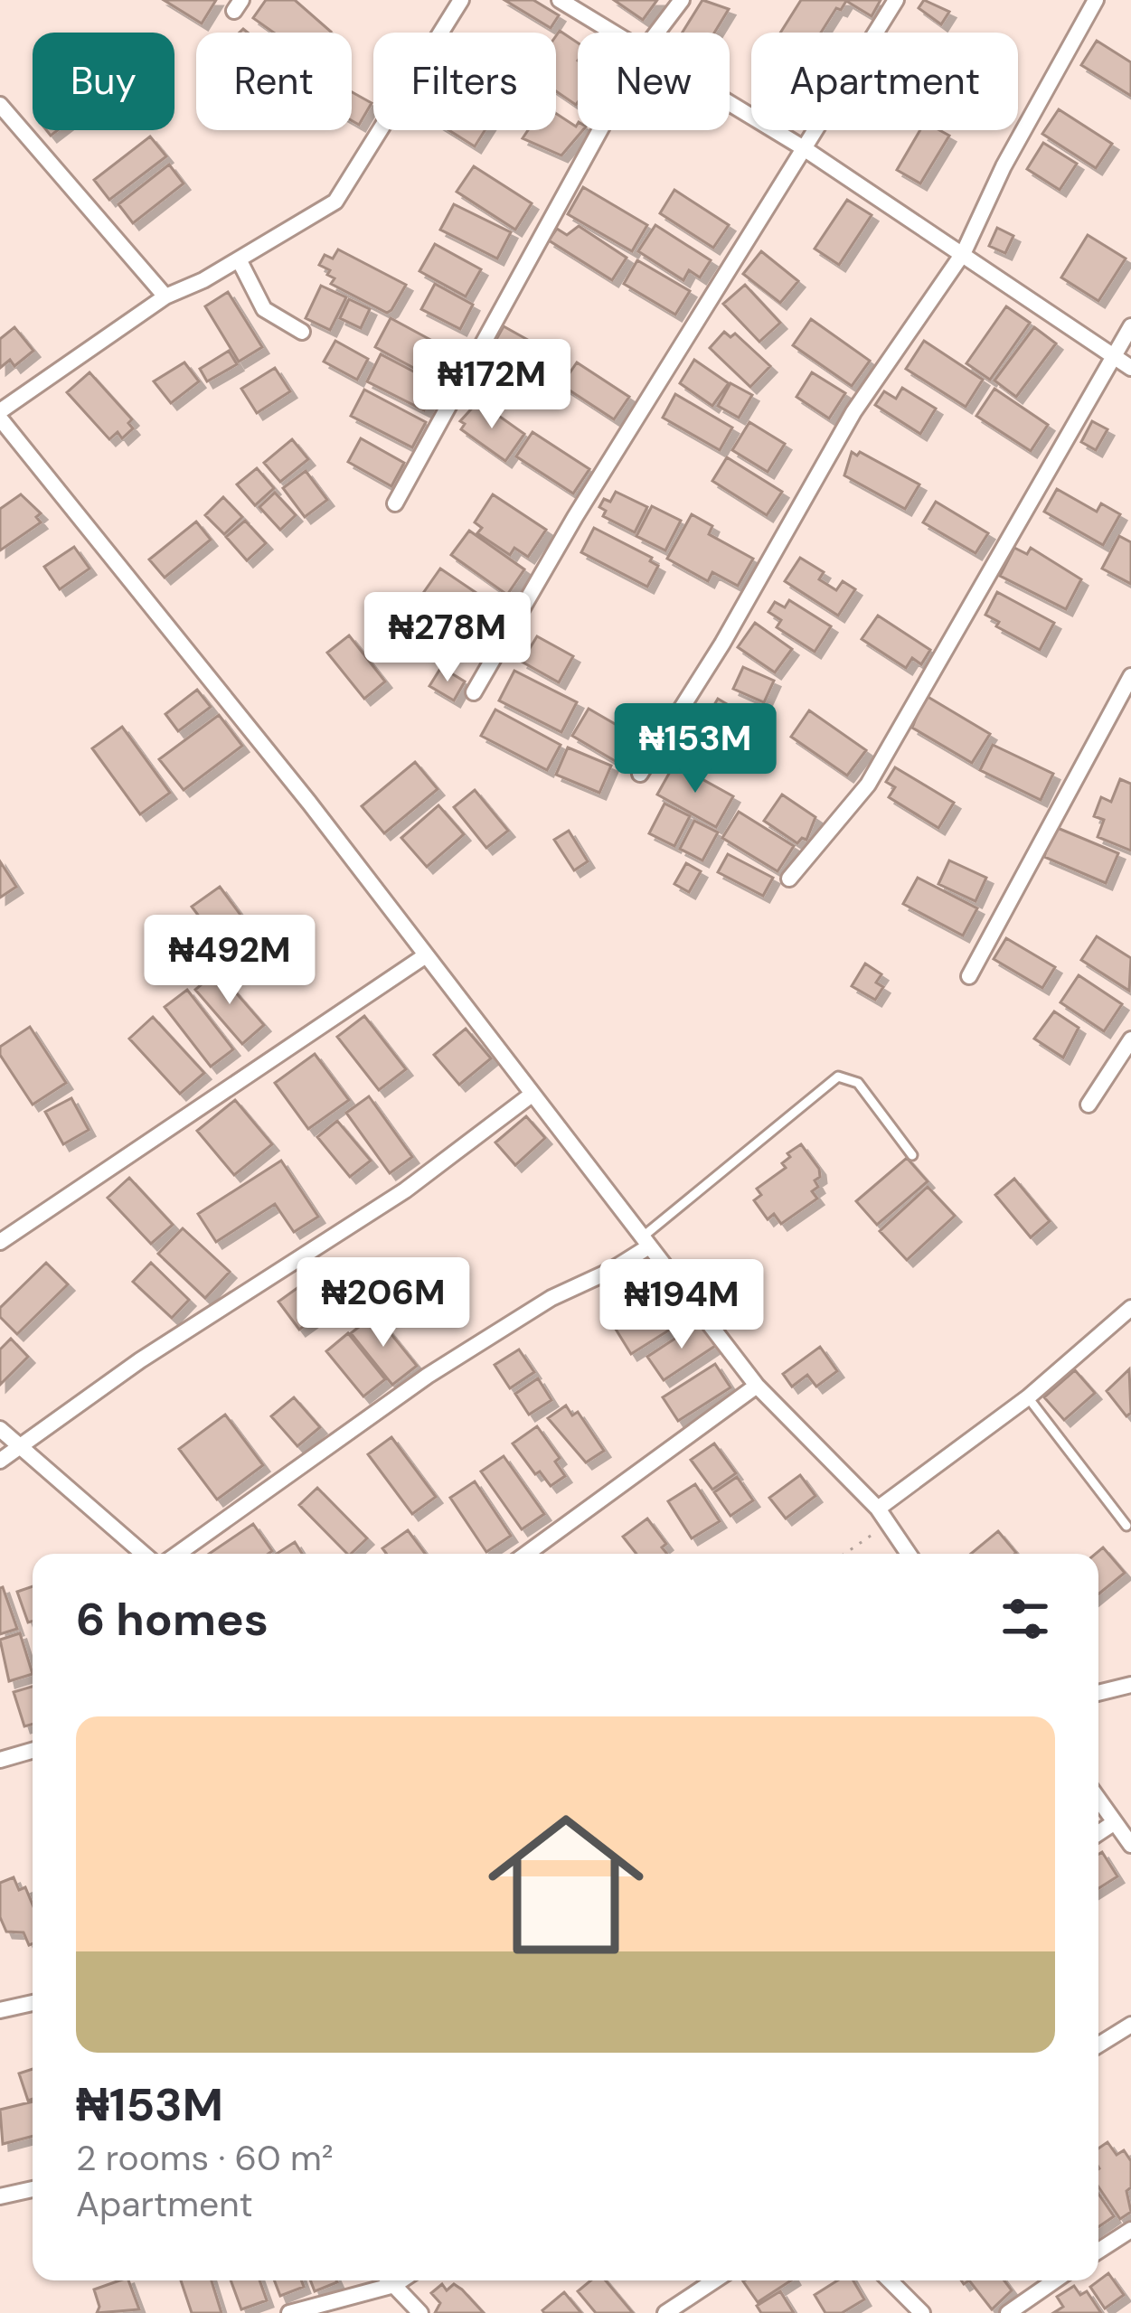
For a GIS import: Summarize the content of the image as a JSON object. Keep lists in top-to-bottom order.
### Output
{
  "page": {
    "chip": [
      "Buy",
      "Rent",
      "Filters",
      "New",
      "Apartment"
    ],
    "price": [
      "₦172M",
      "₦278M",
      "₦153M",
      "₦492M",
      "₦206M",
      "₦194M"
    ],
    "heading": "6 homes",
    "list": [
      {
        "name": "₦153M",
        "note": "2 rooms · 60 m² · Apartment"
      }
    ]
  }
}
